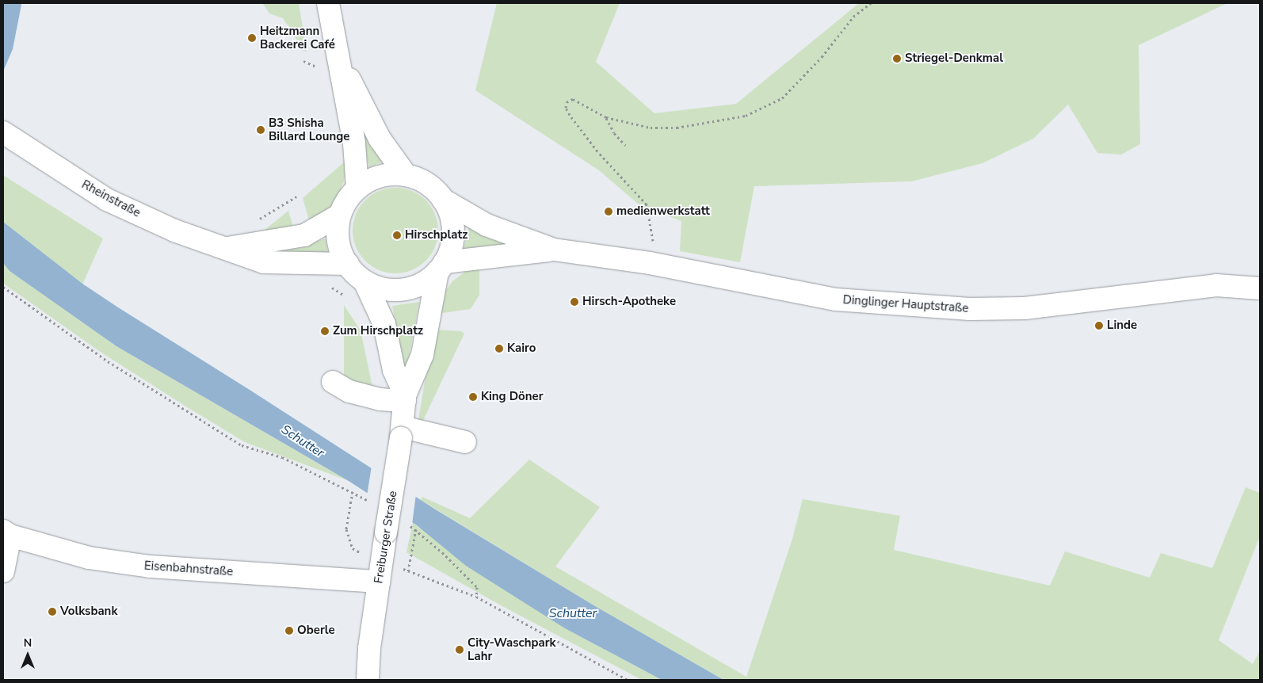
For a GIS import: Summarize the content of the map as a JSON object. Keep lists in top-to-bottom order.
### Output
{
  "streets": {
    "main road": [
      "Rheinstraße",
      "Dinglinger Hauptstraße",
      "Freiburger Straße",
      "Eisenbahnstraße"
    ]
  },
  "crossings": [
    ["Rheinstraße", "Dinglinger Hauptstraße"],
    ["Rheinstraße", "Freiburger Straße"],
    ["Dinglinger Hauptstraße", "Freiburger Straße"],
    ["Freiburger Straße", "Eisenbahnstraße"]
  ],
  "water": ["Schutter"],
  "places": [
    "Heitzmann Backerei Café",
    "Striegel-Denkmal",
    "B3 Shisha Billard Lounge",
    "medienwerkstatt",
    "Hirschplatz",
    "Hirsch-Apotheke",
    "Linde",
    "Zum Hirschplatz",
    "Kairo",
    "King Döner",
    "Volksbank",
    "Oberle",
    "City-Waschpark Lahr"
  ],
  "north": "top"
}
